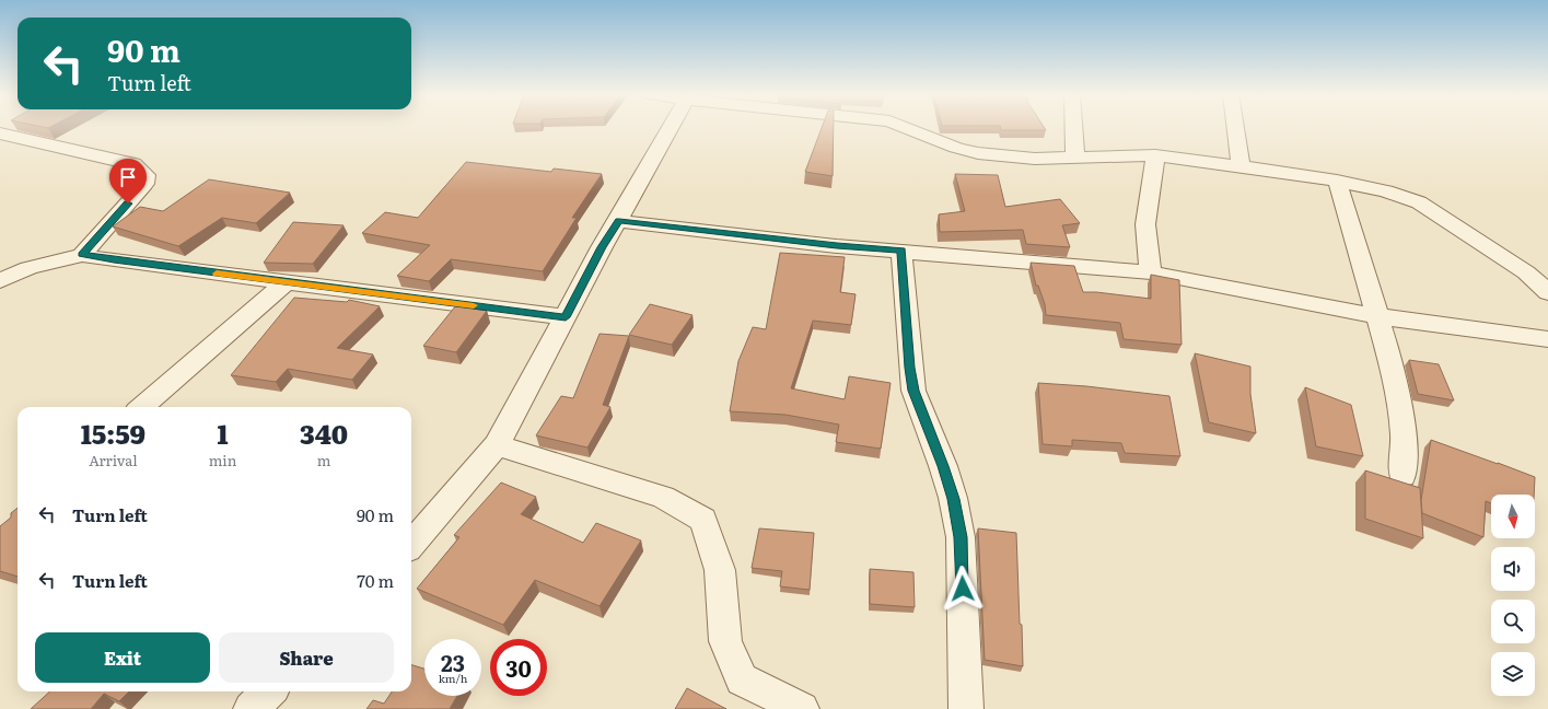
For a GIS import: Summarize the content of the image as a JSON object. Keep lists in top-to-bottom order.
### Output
{
  "north": "bottom",
  "page": {
    "turn": ["90 m", "Turn left"],
    "eta": [
      "15:59",
      "Arrival",
      "1",
      "min",
      "340",
      "m"
    ],
    "list": [
      {
        "name": "Turn left",
        "value": "90 m"
      },
      {
        "name": "Turn left",
        "value": "70 m"
      }
    ],
    "buttons": ["Exit", "Share"],
    "speed": "23 km/h",
    "limit": "30"
  }
}
